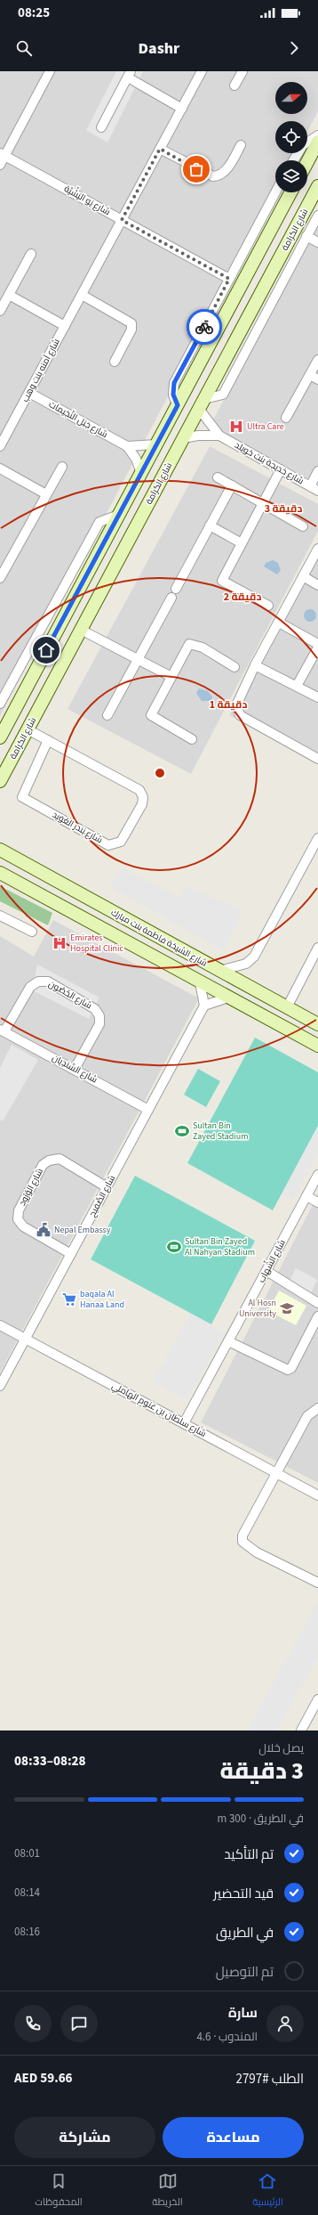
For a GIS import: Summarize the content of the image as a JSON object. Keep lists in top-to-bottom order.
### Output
{
  "streets": {
    "main road": ["شارع الكرامة", "شارع الشيخة فاطمة بنت مبارك"],
    "street": [
      "شارع يَو اليَشِّيَّة",
      "شارع آمنه بنت وهب",
      "شارع جَبَل النِّجَيمات",
      "شارع خديجة بنت خويلد",
      "شارع بَندر العُوَيد",
      "شارع الحُصُون",
      "شارع السِّندِيان",
      "شارع الوُرُود",
      "شارع الصَّفِيح",
      "شارع الشِّهاب",
      "شارع سلطان بن غنوم الهاملي"
    ]
  },
  "crossings": [
    ["شارع يَو اليَشِّيَّة", "شارع آمنه بنت وهب"],
    ["شارع الكرامة", "شارع خديجة بنت خويلد"],
    ["شارع الكرامة", "شارع بَندر العُوَيد"],
    ["شارع آمنه بنت وهب", "شارع جَبَل النِّجَيمات"],
    ["شارع الحُصُون", "شارع السِّندِيان"],
    ["شارع السِّندِيان", "شارع الصَّفِيح"],
    ["شارع الوُرُود", "شارع الصَّفِيح"],
    ["شارع الصَّفِيح", "شارع سلطان بن غنوم الهاملي"],
    ["شارع الشِّهاب", "شارع سلطان بن غنوم الهاملي"]
  ],
  "places": {
    "hospital": ["Ultra Care", "Emirates Hospital Clinic"],
    "sports": ["Sultan Bin Zayed Stadium", "Sultan Bin Zayed Al Nahyan Stadium"],
    "public building": ["Nepal Embassy"],
    "supermarket": ["baqala Al Hanaa Land"],
    "school or university": ["Al Hosn University"]
  },
  "north": "right",
  "page": {
    "status": "08:25",
    "header": "Dashr",
    "heading": ["3 دقيقة", "يصل خلال", "08:28–08:33"],
    "panel": [
      "سارة",
      "المندوب · 4.6",
      "الطلب #2797",
      "AED 59.66"
    ],
    "bar": "في الطريق · 300 m",
    "list": [
      ["تم التأكيد", "08:01"],
      ["قيد التحضير", "08:14"],
      ["في الطريق", "08:16"],
      "تم التوصيل"
    ],
    "buttons": ["مساعدة", "مشاركة"],
    "tabs": ["الرئيسية", "الخريطة", "المحفوظات"]
  },
  "rings": ["3 دقيقة", "2 دقيقة", "1 دقيقة"]
}
